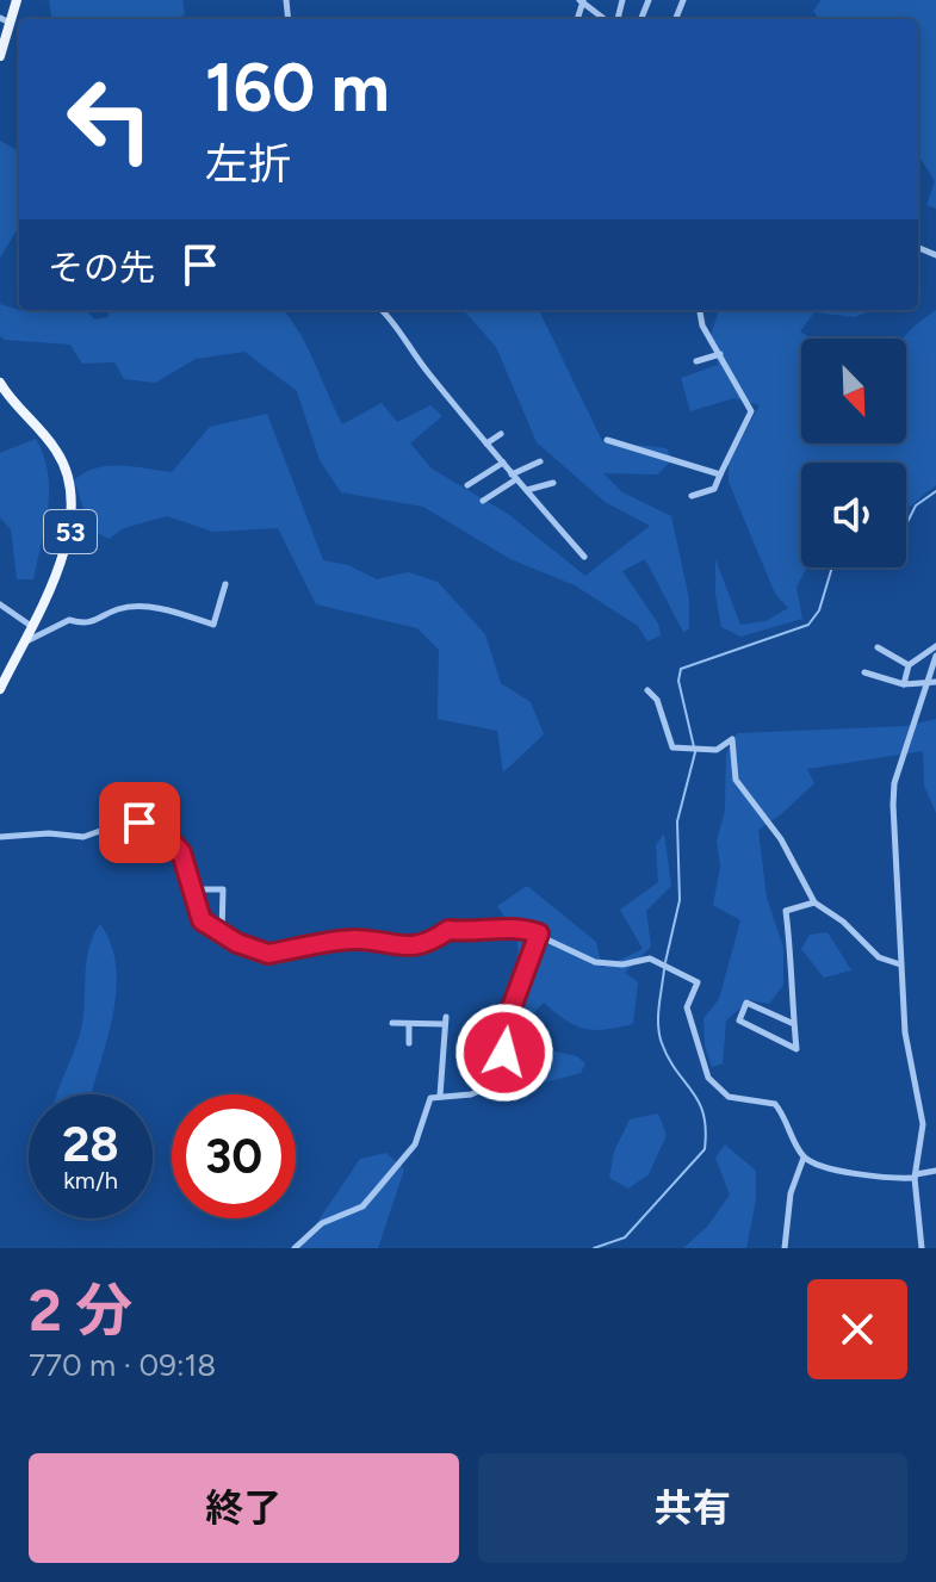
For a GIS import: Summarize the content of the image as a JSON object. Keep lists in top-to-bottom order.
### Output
{
  "streets": {
    "main road": ["53"]
  },
  "north": "bottom right",
  "page": {
    "turn": ["160 m", "左折"],
    "then": "その先",
    "speed": "28 km/h",
    "limit": "30",
    "heading": ["2 分", "770 m · 09:18"],
    "buttons": ["終了", "共有"]
  }
}
